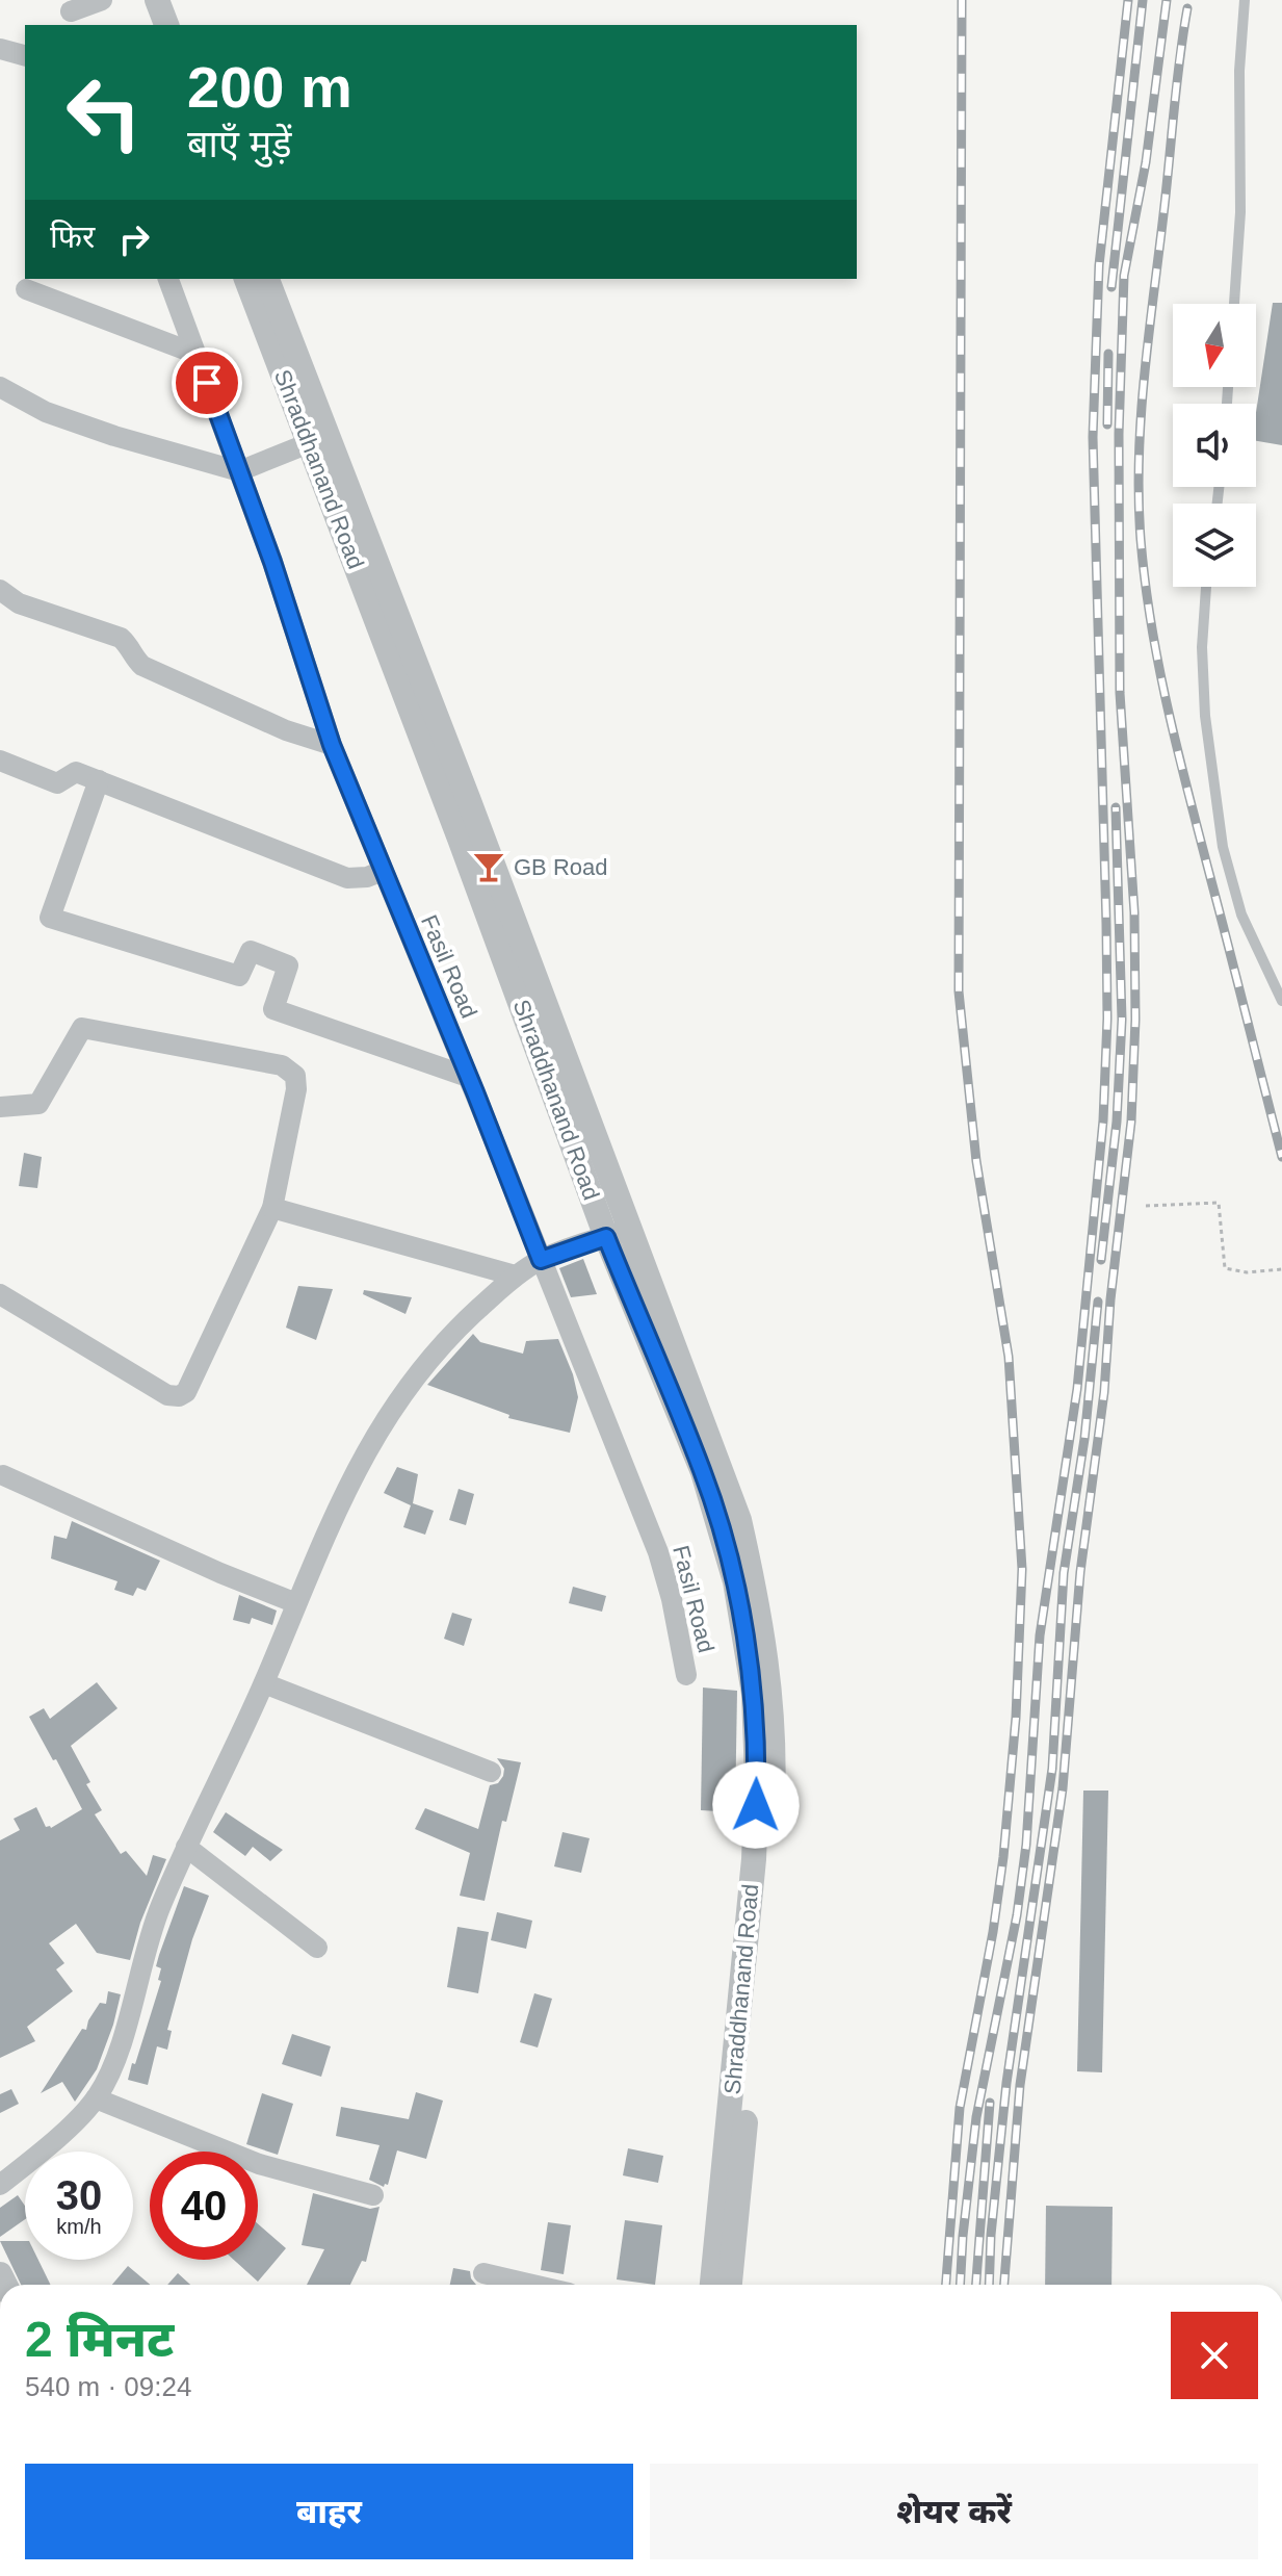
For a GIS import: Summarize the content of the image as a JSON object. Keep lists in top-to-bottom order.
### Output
{
  "streets": {
    "street": ["Shraddhanand Road", "Fasil Road"]
  },
  "places": {
    "bar": ["GB Road"]
  },
  "north": "bottom",
  "page": {
    "turn": ["200 m", "बाएँ मुड़ें"],
    "then": "फिर",
    "speed": "30 km/h",
    "limit": "40",
    "heading": ["2 मिनट", "540 m · 09:24"],
    "buttons": ["बाहर", "शेयर करें"]
  }
}
